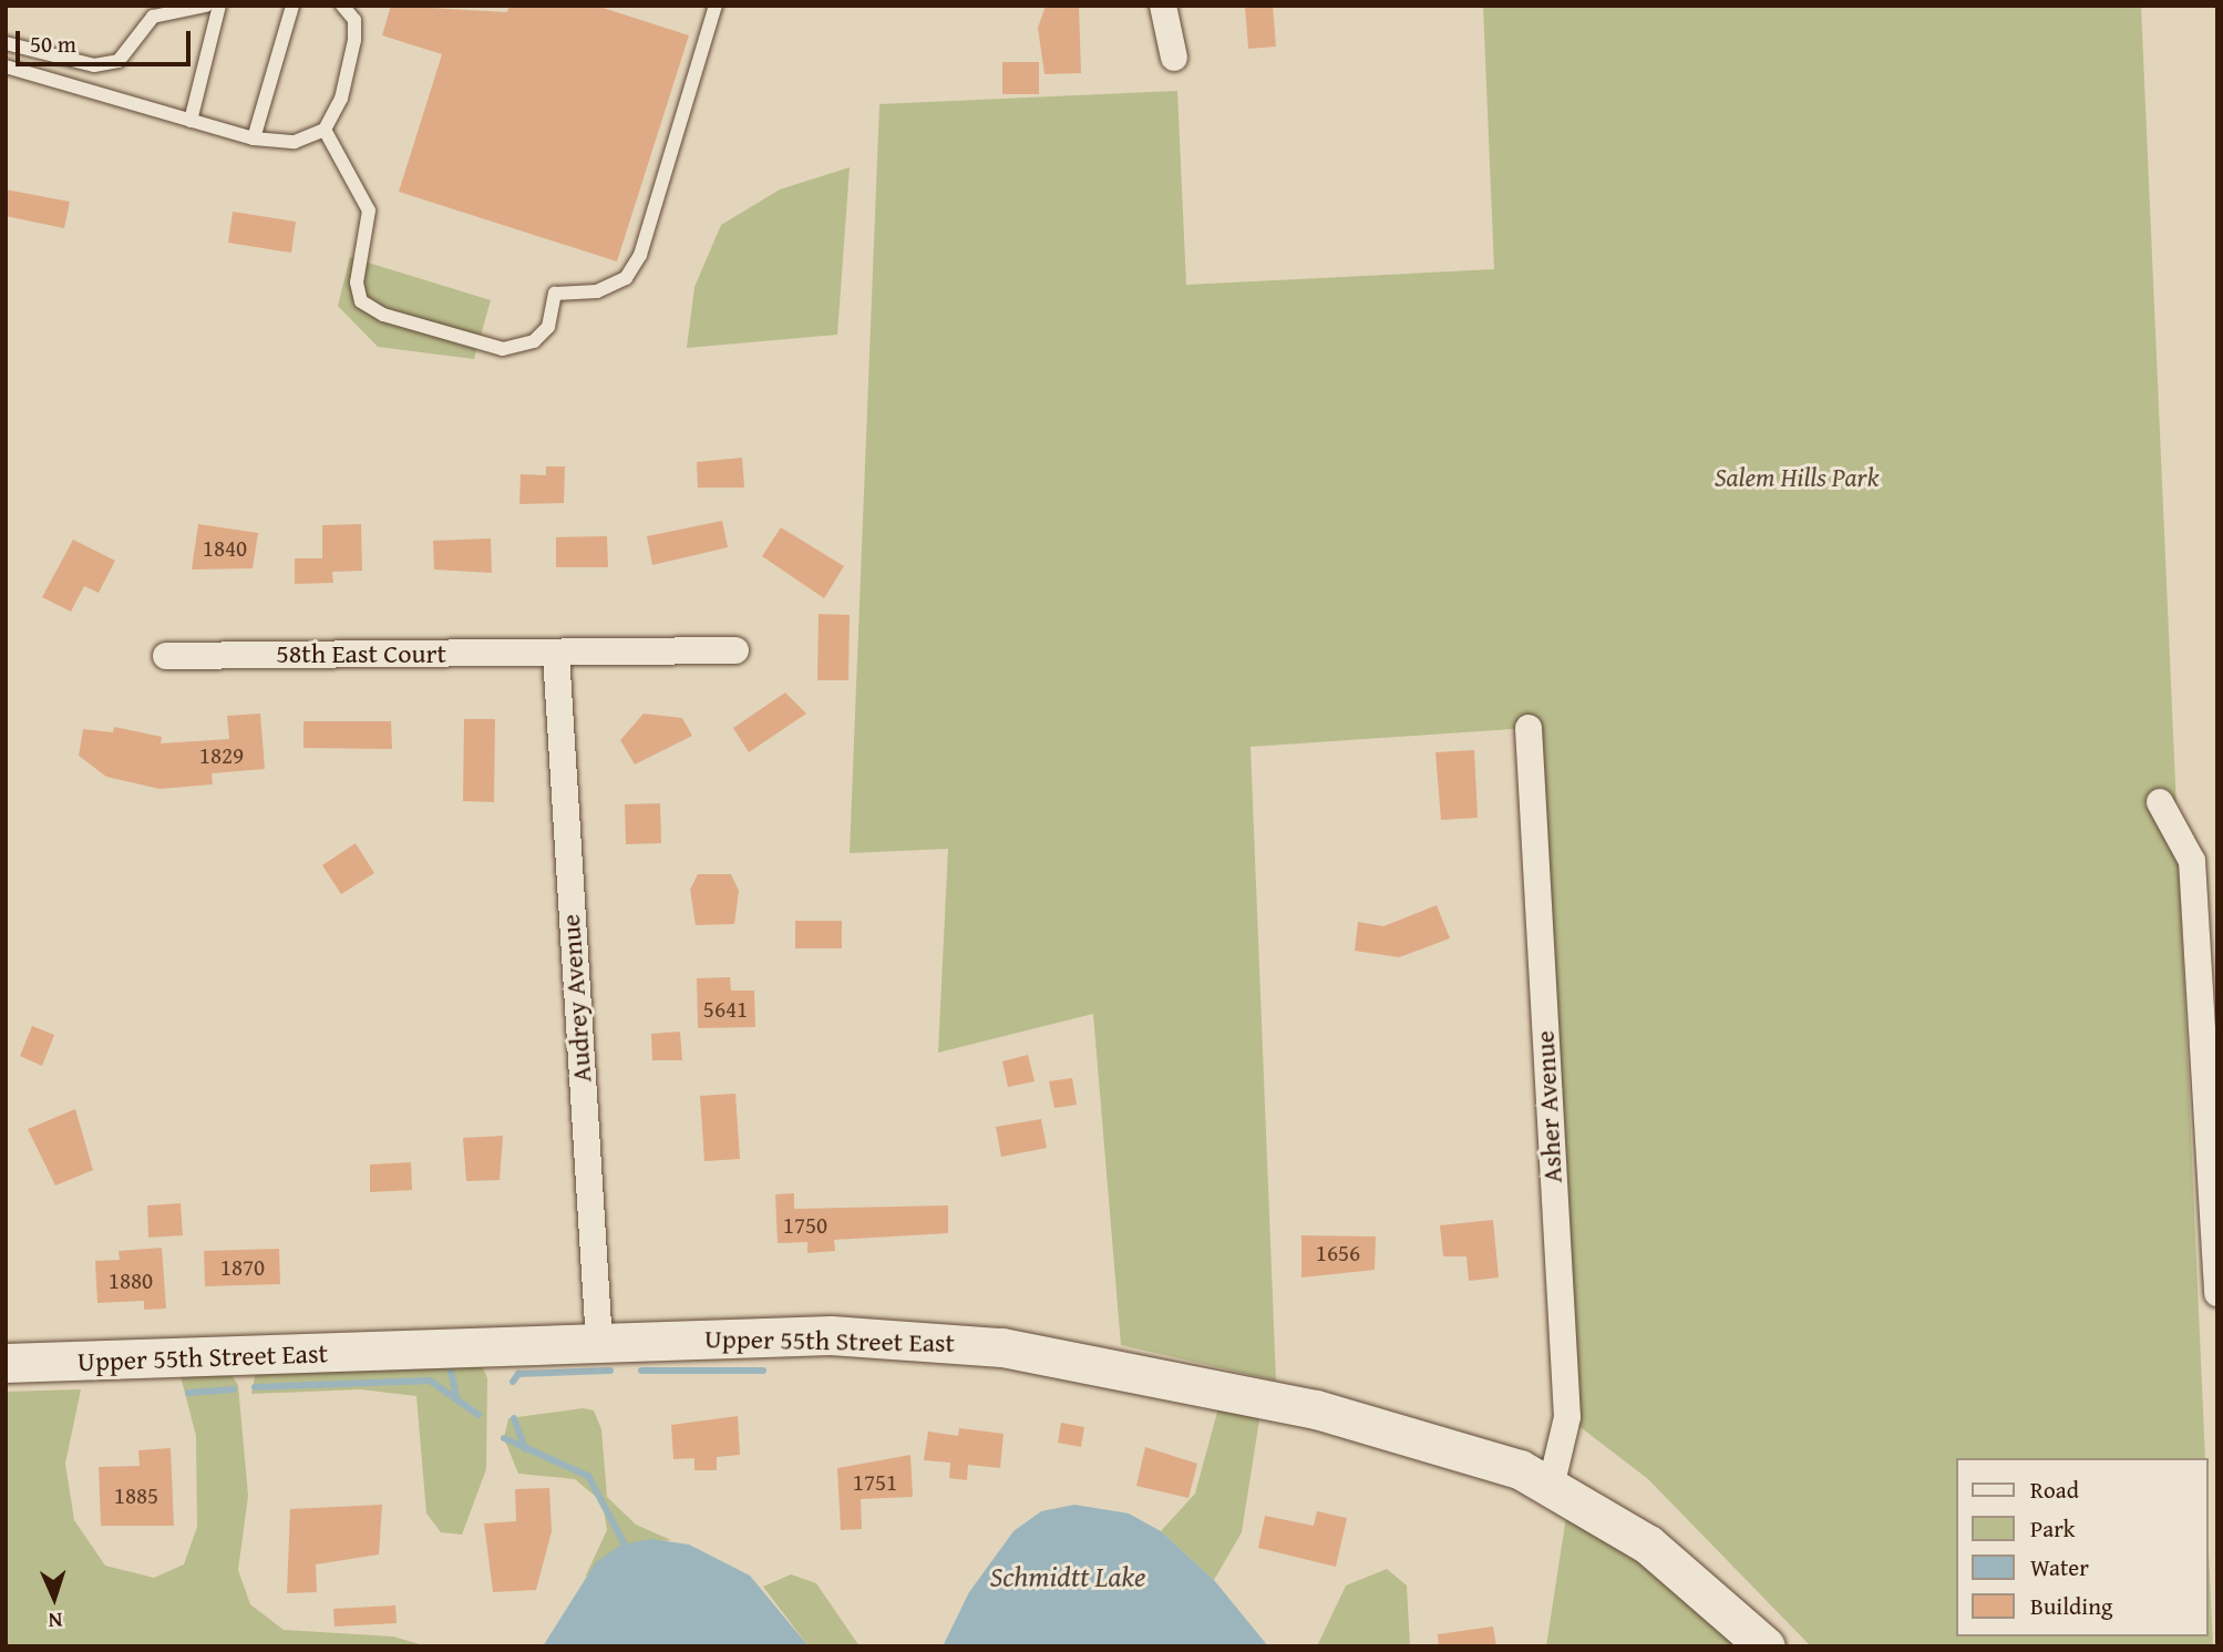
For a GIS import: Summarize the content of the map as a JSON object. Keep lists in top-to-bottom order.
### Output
{
  "streets": {
    "street": [
      "58th East Court",
      "Audrey Avenue",
      "Asher Avenue",
      "Upper 55th Street East"
    ]
  },
  "crossings": [
    ["58th East Court", "Audrey Avenue"],
    ["Audrey Avenue", "Upper 55th Street East"],
    ["Asher Avenue", "Upper 55th Street East"]
  ],
  "water": ["Schmidtt Lake"],
  "parks": ["Salem Hills Park"],
  "house_numbers": [
    "1840",
    "1829",
    "5641",
    "1750",
    "1656",
    "1870",
    "1880",
    "1751",
    "1885"
  ],
  "legend": [
    "Road",
    "Park",
    "Water",
    "Building"
  ],
  "scale_bar": "50 m",
  "north": "bottom"
}
